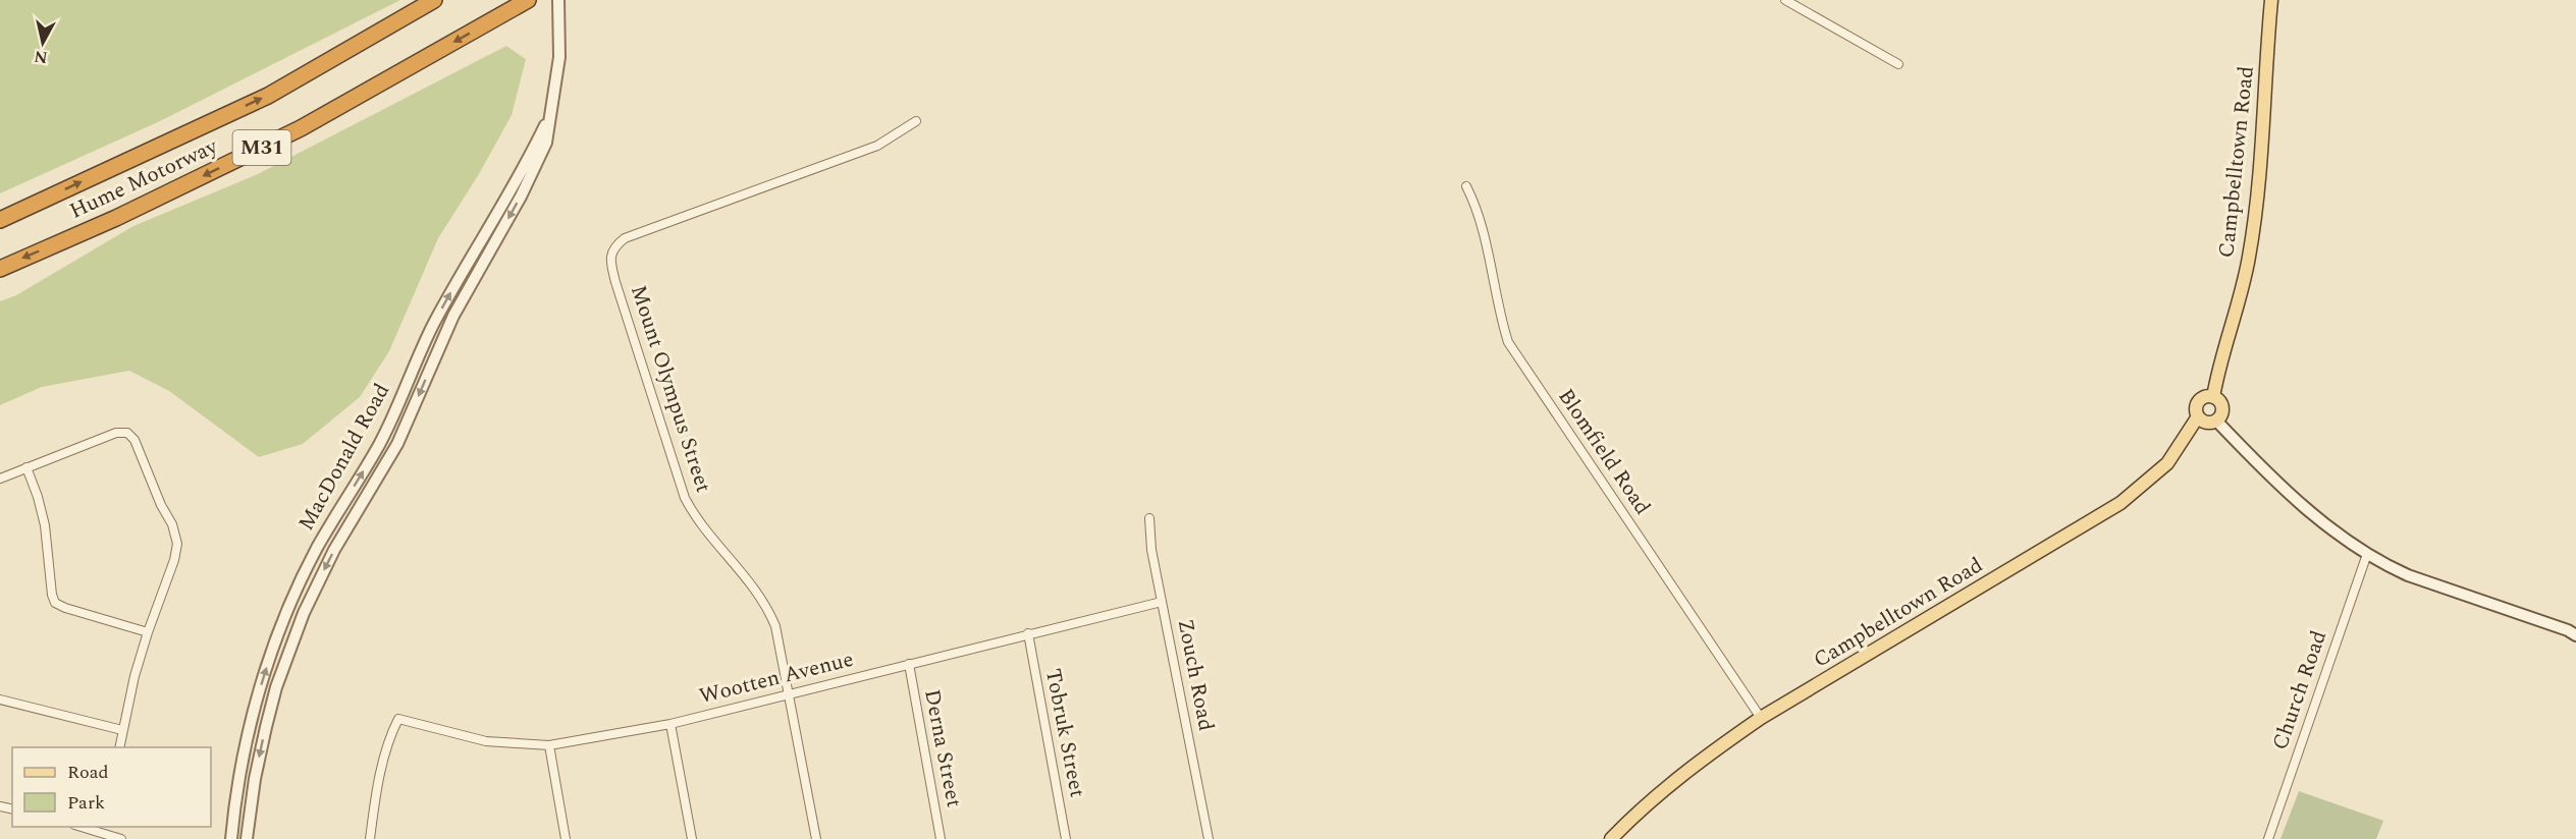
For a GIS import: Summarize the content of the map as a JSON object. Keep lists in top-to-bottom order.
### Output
{
  "streets": {
    "highway": ["M31", "Hume Motorway"],
    "main road": ["Campbelltown Road"],
    "street": [
      "Mount Olympus Street",
      "Blomfield Road",
      "MacDonald Road",
      "Zouch Road",
      "Wootten Avenue",
      "Church Road",
      "Tobruk Street",
      "Derna Street"
    ]
  },
  "crossings": [
    ["Campbelltown Road", "Blomfield Road"],
    ["Mount Olympus Street", "Wootten Avenue"],
    ["Zouch Road", "Wootten Avenue"],
    ["Wootten Avenue", "Tobruk Street"],
    ["Wootten Avenue", "Derna Street"]
  ],
  "legend": ["Road", "Park"],
  "north": "bottom"
}
